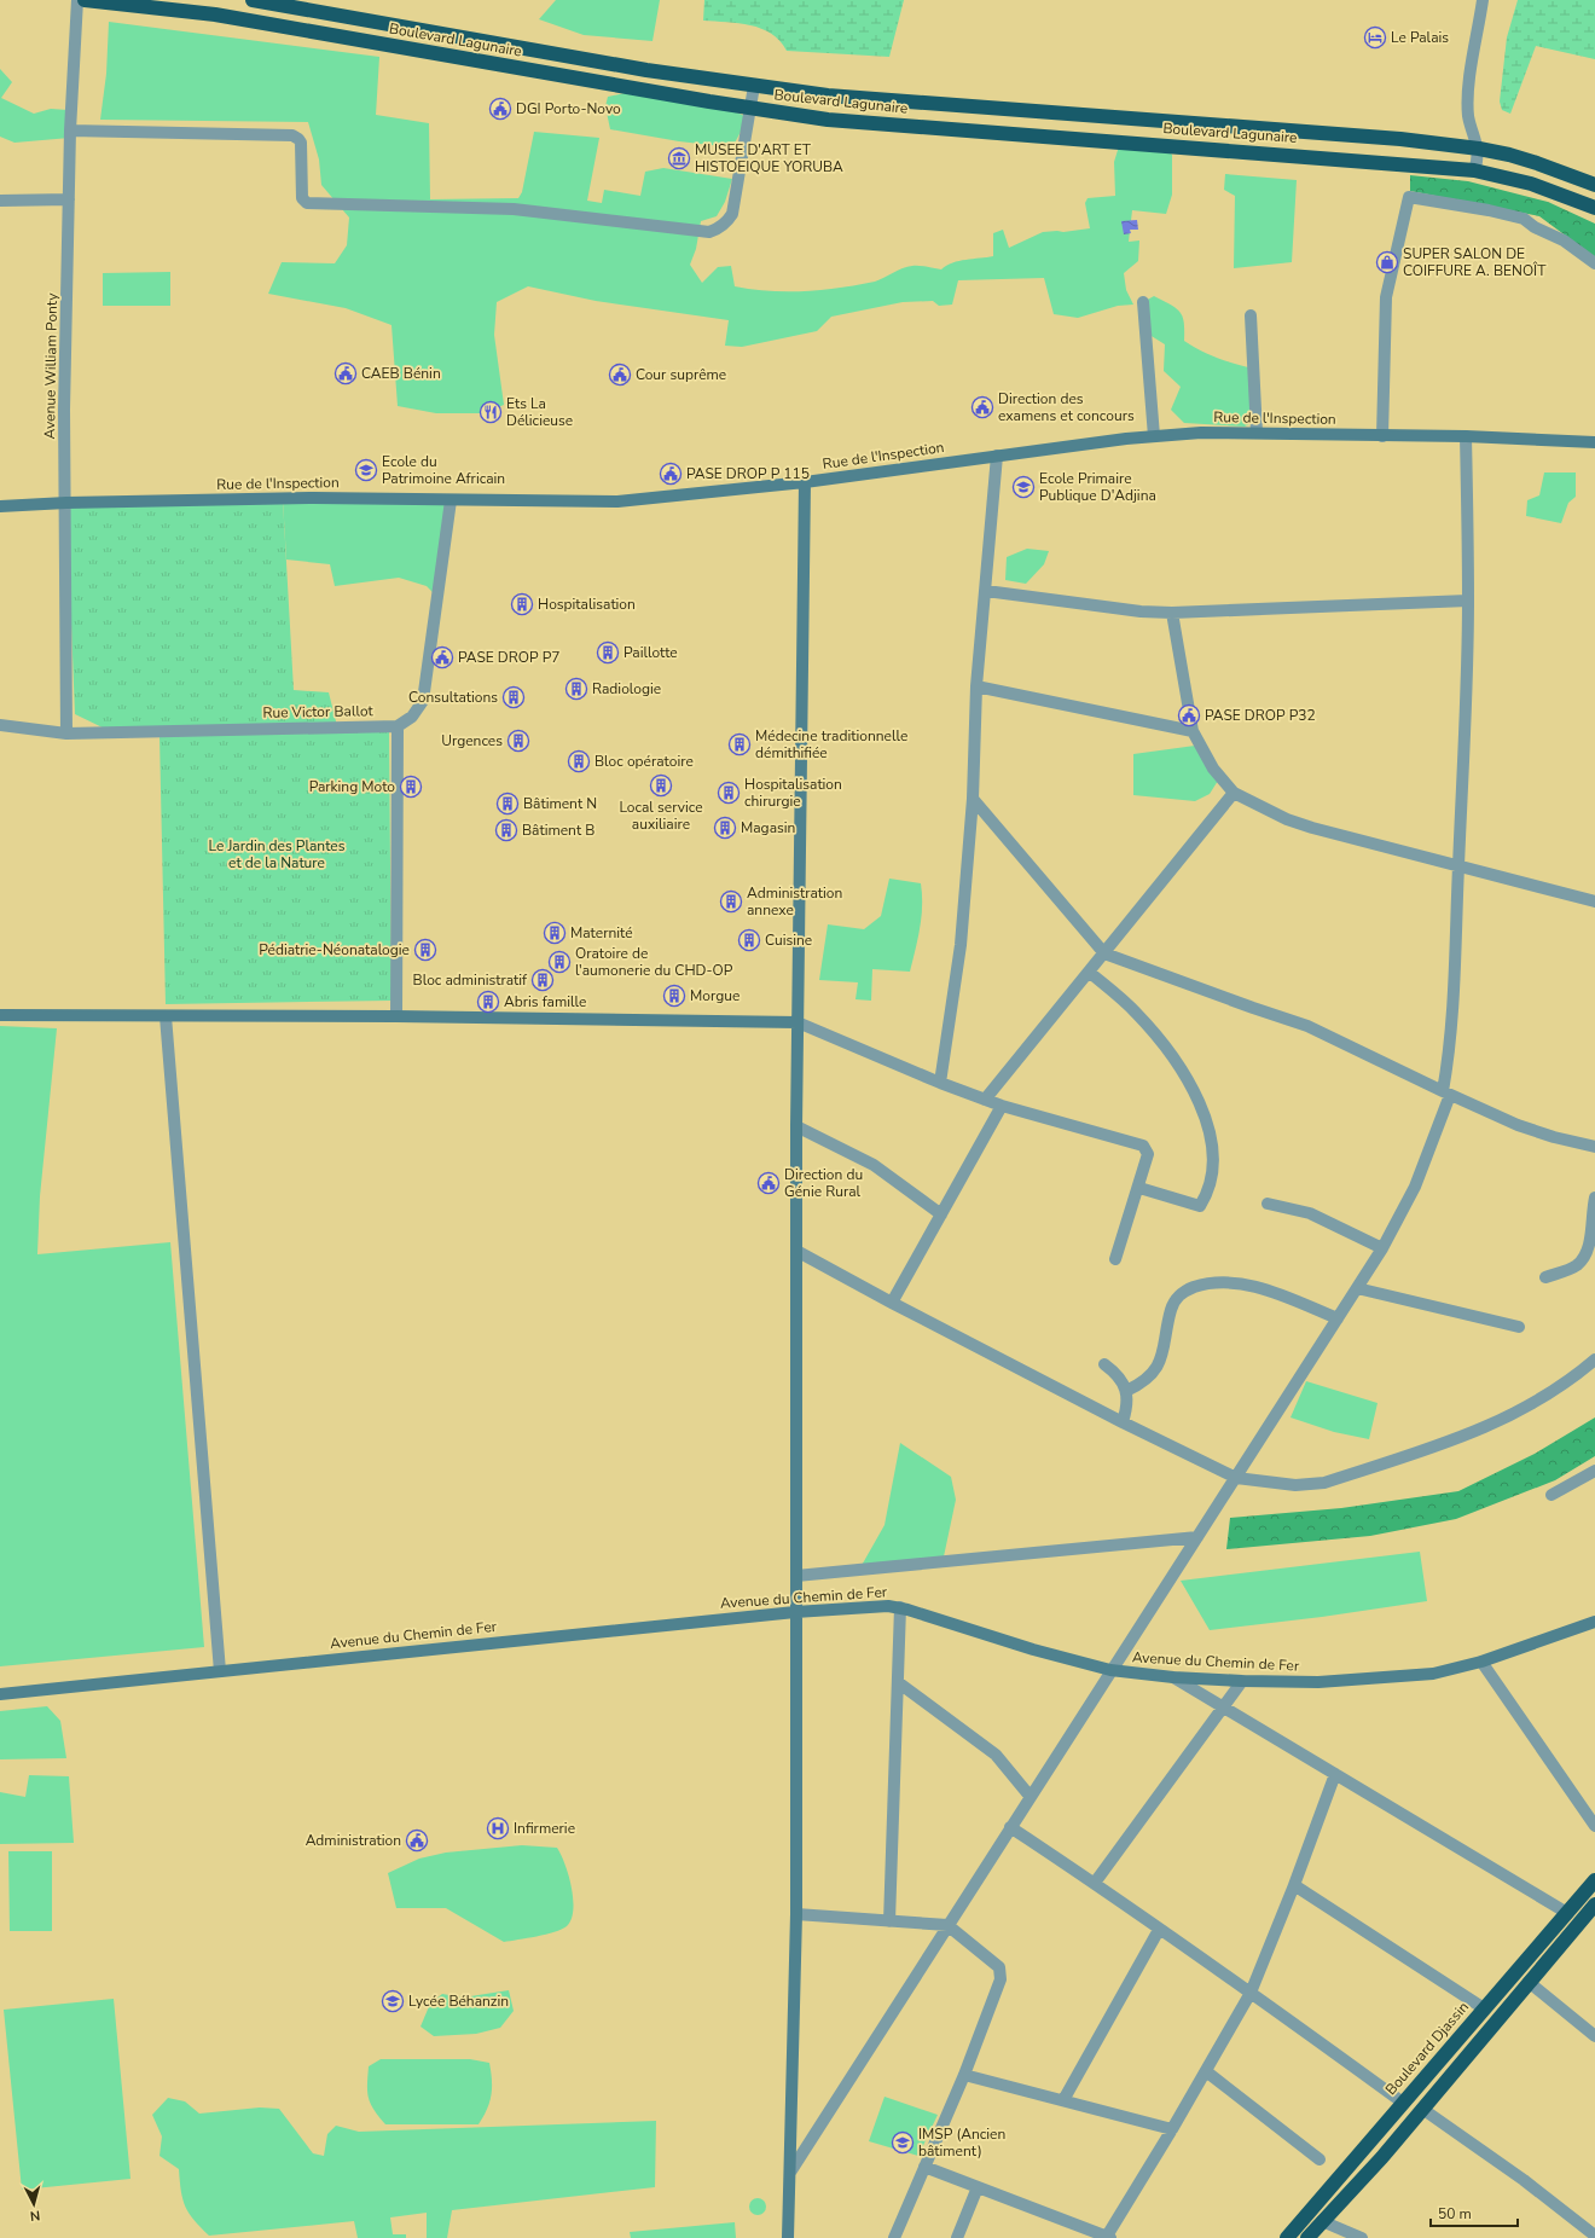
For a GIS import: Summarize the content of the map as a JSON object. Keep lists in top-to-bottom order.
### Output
{
  "streets": {
    "highway": ["Boulevard Lagunaire", "Boulevard Djassin"],
    "street": [
      "Avenue William Ponty",
      "Rue de l'Inspection",
      "Rue Victor Ballot",
      "Avenue du Chemin de Fer"
    ]
  },
  "crossings": [
    ["Avenue William Ponty", "Rue de l'Inspection"],
    ["Avenue William Ponty", "Rue Victor Ballot"]
  ],
  "parks": ["Le Jardin des Plantes et de la Nature"],
  "places": {
    "hotel": ["Le Palais"],
    "public building": [
      "DGI Porto-Novo",
      "CAEB Bénin",
      "Cour suprême",
      "Direction des examens et concours",
      "PASE DROP P 115",
      "PASE DROP P7",
      "PASE DROP P32",
      "Direction du Génie Rural",
      "Administration"
    ],
    "museum": ["MUSEE D'ART ET HISTOEIQUE YORUBA"],
    "shop": ["SUPER SALON DE COIFFURE A. BENOÎT"],
    "restaurant": ["Ets La Délicieuse"],
    "school or university": [
      "Ecole du Patrimoine Africain",
      "Ecole Primaire Publique D'Adjina",
      "Lycée Béhanzin",
      "IMSP (Ancien bâtiment)"
    ],
    "building": [
      "Hospitalisation",
      "Paillotte",
      "Radiologie",
      "Consultations",
      "Urgences",
      "Médecine traditionnelle démithifiée",
      "Bloc opératoire",
      "Local service auxiliaire",
      "Parking Moto",
      "Hospitalisation chirurgie",
      "Bâtiment N",
      "Magasin",
      "Bâtiment B",
      "Administration annexe",
      "Maternité",
      "Cuisine",
      "Pédiatrie-Néonatalogie",
      "Oratoire de l'aumonerie du CHD-OP",
      "Bloc administratif",
      "Morgue",
      "Abris famille"
    ],
    "hospital": ["Infirmerie"]
  },
  "scale_bar": "50 m",
  "north": "bottom"
}
